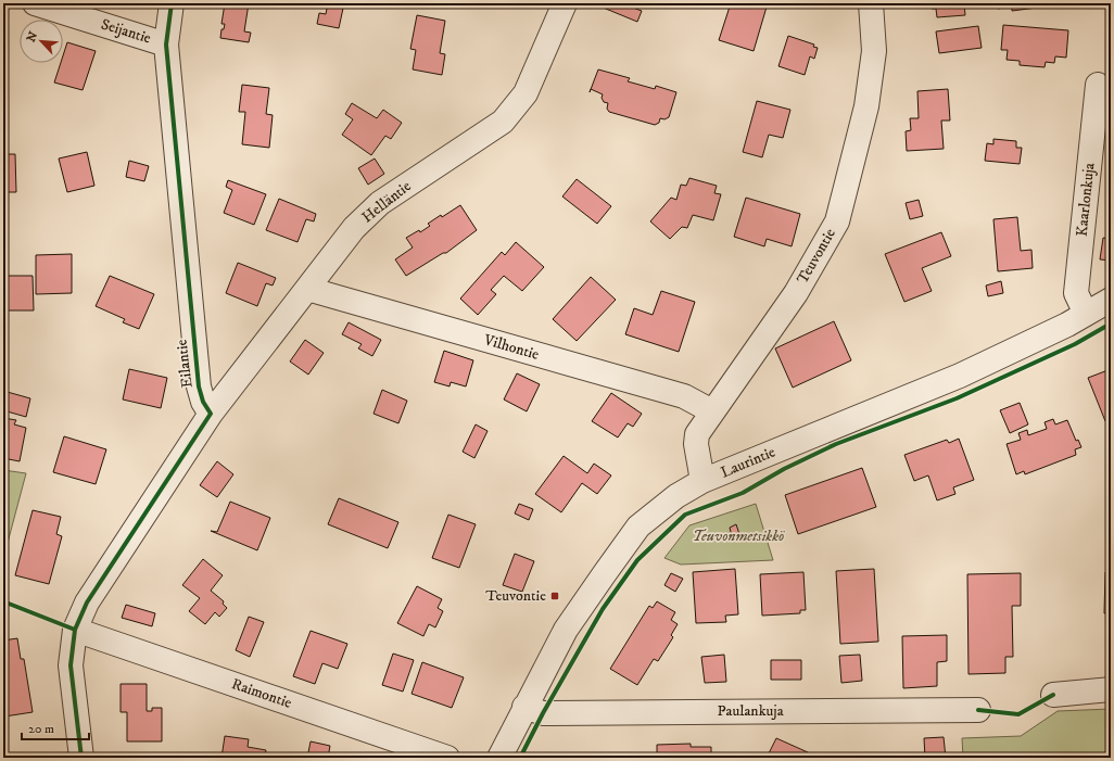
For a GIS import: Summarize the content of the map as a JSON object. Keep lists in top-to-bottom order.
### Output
{
  "streets": {
    "street": [
      "Seijantie",
      "Kaarlonkuja",
      "Helläntie",
      "Teuvontie",
      "Vilhontie",
      "Eilantie",
      "Laurintie",
      "Raimontie",
      "Paulankuja"
    ]
  },
  "crossings": [
    ["Seijantie", "Eilantie"],
    ["Kaarlonkuja", "Laurintie"],
    ["Helläntie", "Vilhontie"],
    ["Helläntie", "Eilantie"],
    ["Teuvontie", "Vilhontie"],
    ["Teuvontie", "Laurintie"],
    ["Laurintie", "Paulankuja"]
  ],
  "parks": ["Teuvonmetsikkö"],
  "places": {
    "transit": ["Teuvontie"]
  },
  "scale_bar": "20 m",
  "north": "top left"
}
